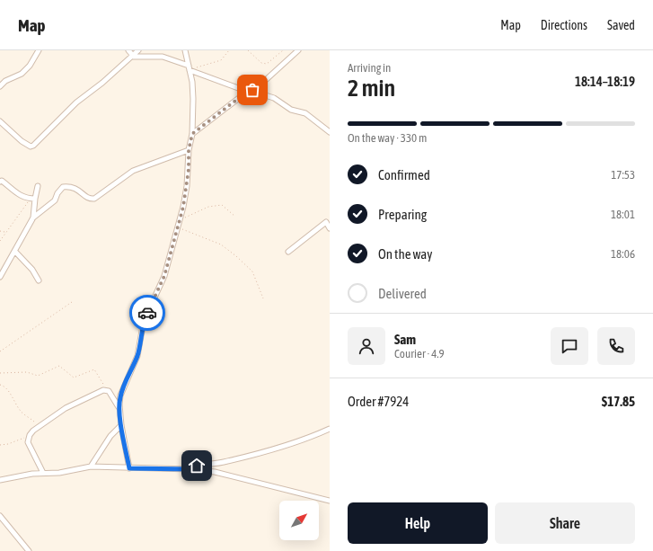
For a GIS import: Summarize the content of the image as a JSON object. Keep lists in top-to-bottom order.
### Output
{
  "north": "top right",
  "page": {
    "header": "Map",
    "nav": ["Map", "Directions", "Saved"],
    "heading": ["2 min", "Arriving in", "18:14–18:19"],
    "panel": [
      "Sam",
      "Courier · 4.9",
      "Order #7924",
      "$17.85"
    ],
    "bar": "On the way · 330 m",
    "list": [
      ["Confirmed", "17:53"],
      ["Preparing", "18:01"],
      ["On the way", "18:06"],
      "Delivered"
    ],
    "buttons": ["Help", "Share"]
  }
}
